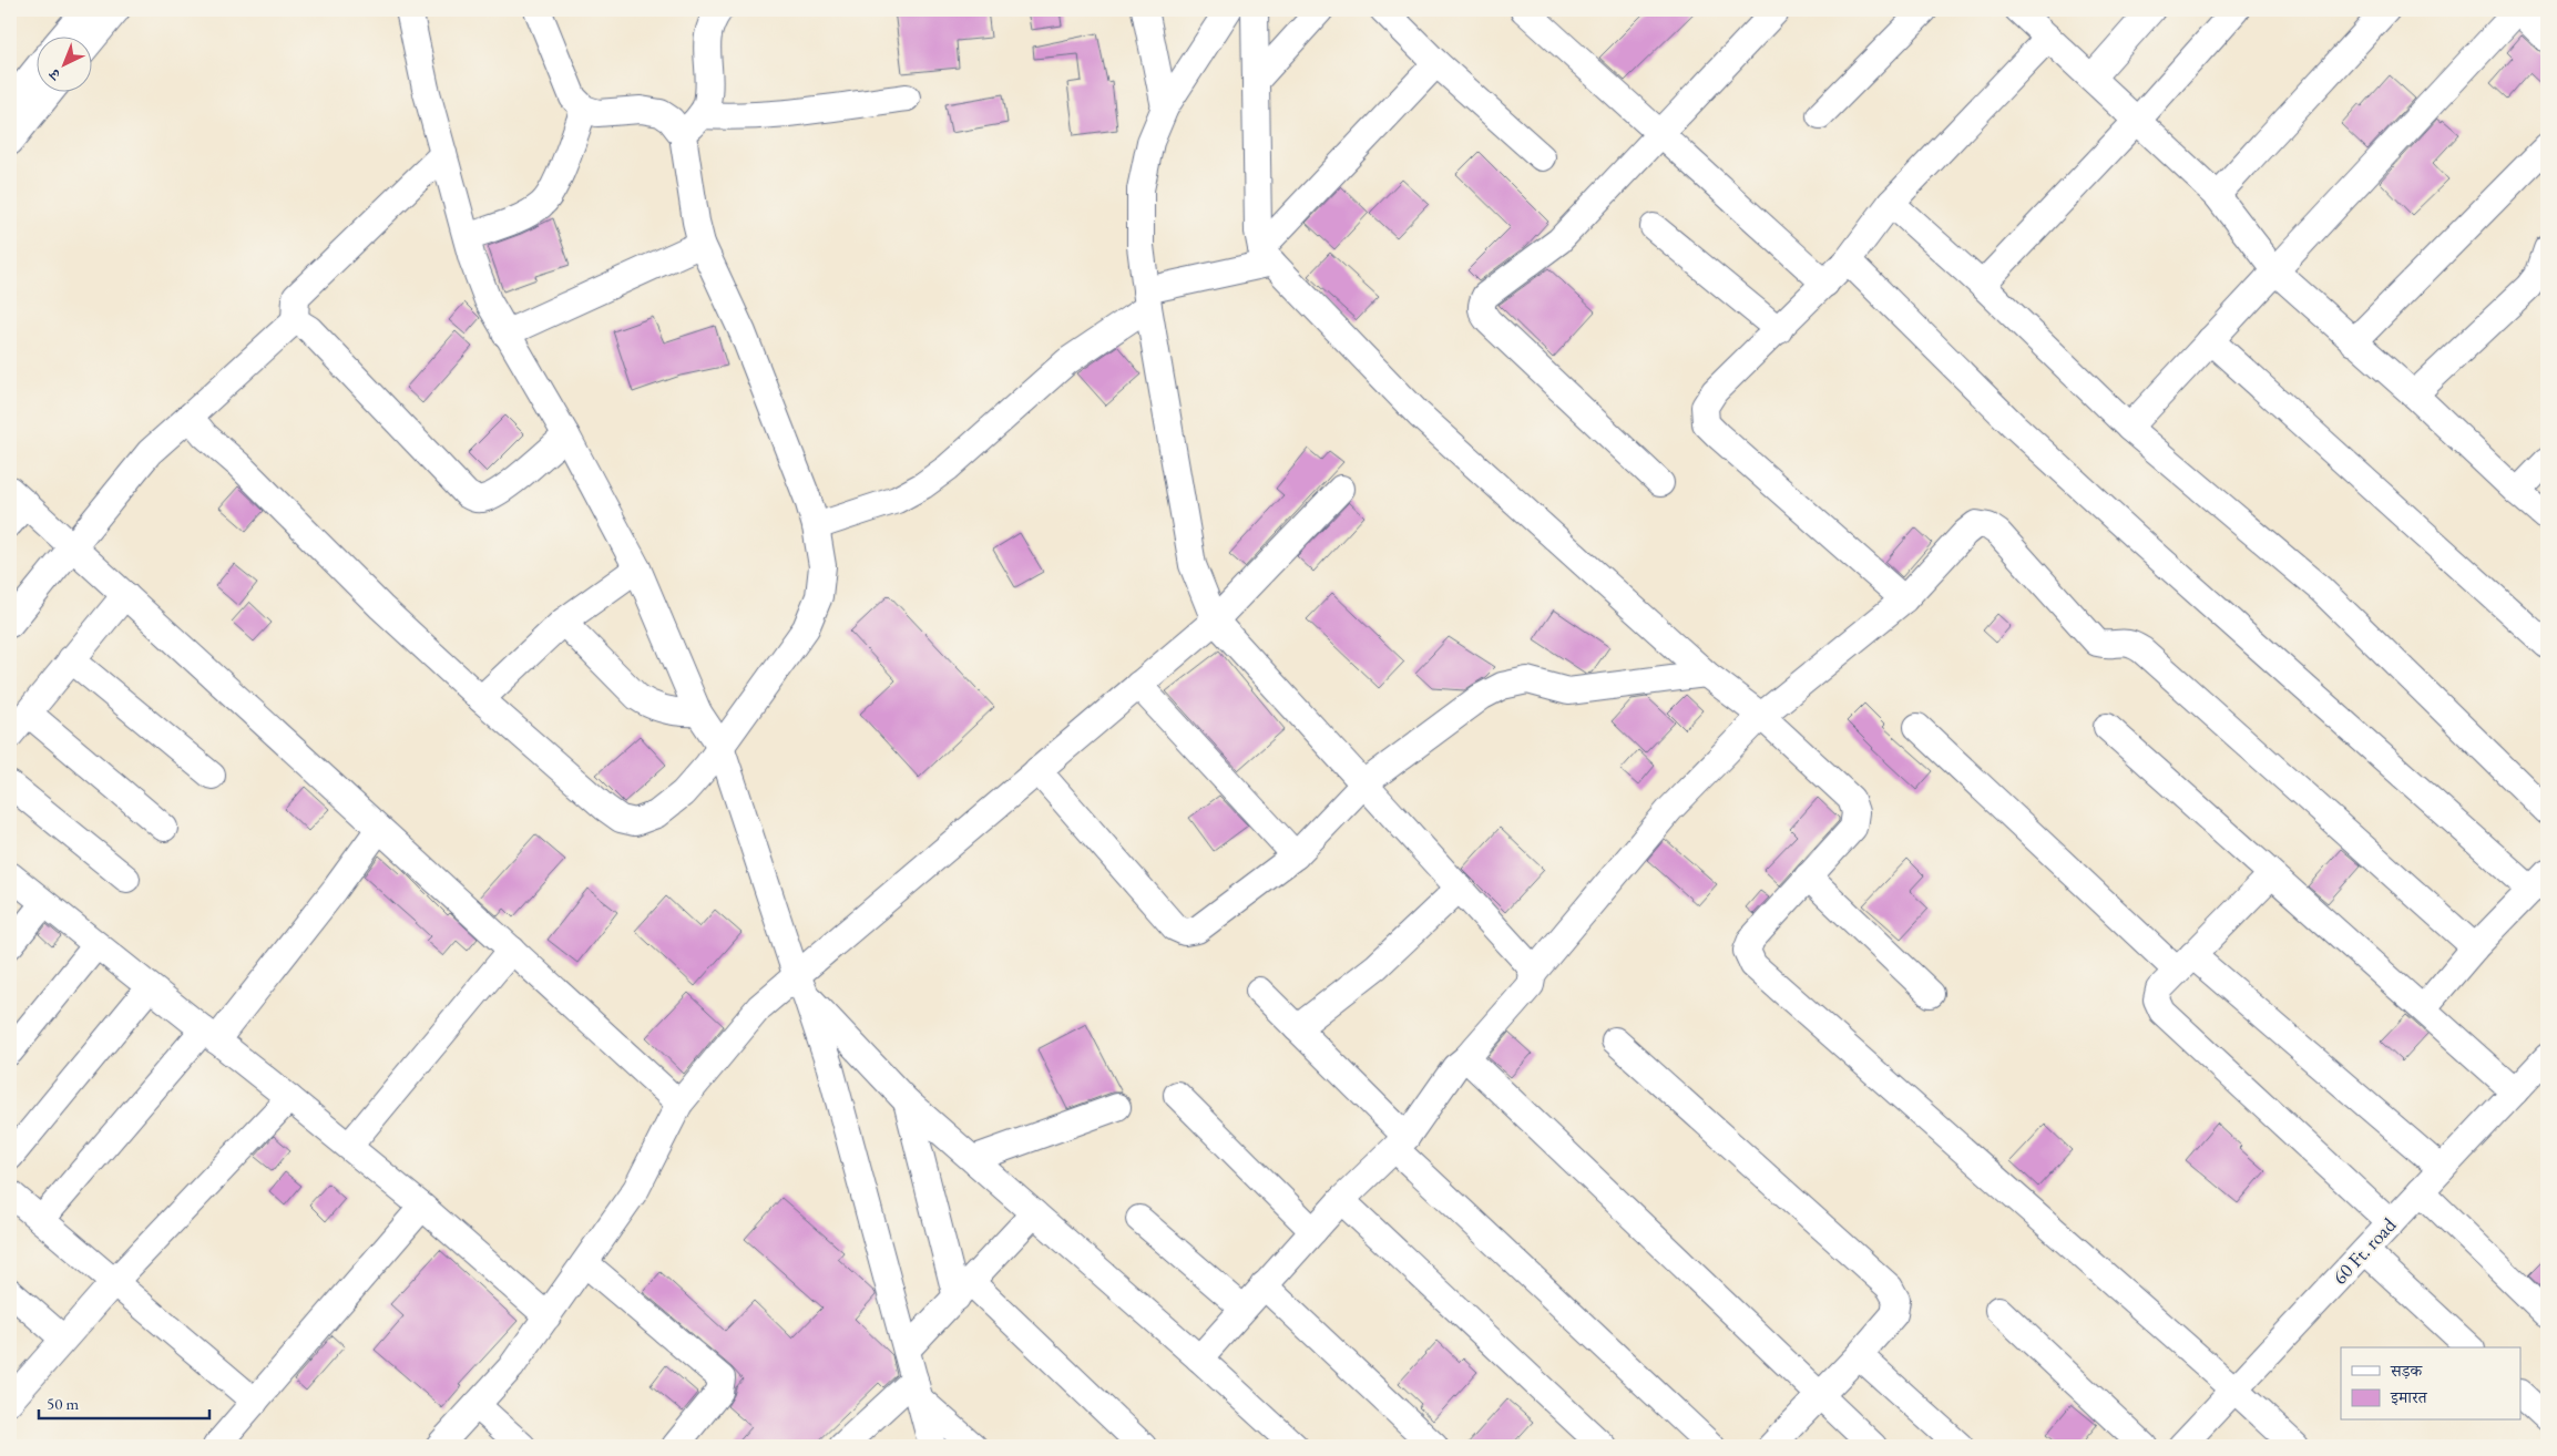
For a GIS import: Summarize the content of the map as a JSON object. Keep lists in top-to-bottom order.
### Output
{
  "streets": {
    "street": ["60 Ft. road"]
  },
  "legend": ["सड़क", "इमारत"],
  "scale_bar": "50 m",
  "north": "bottom left"
}
